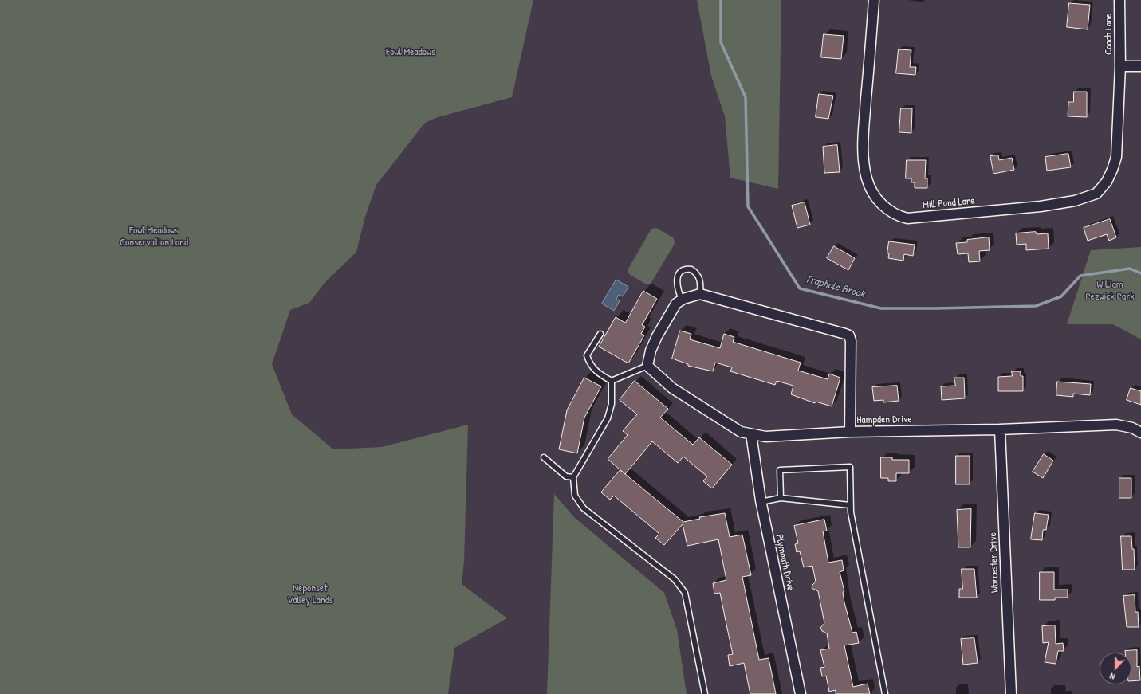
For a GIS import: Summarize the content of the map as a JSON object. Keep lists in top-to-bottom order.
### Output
{
  "streets": {
    "street": [
      "Coach Lane",
      "Mill Pond Lane",
      "Hampden Drive",
      "Plymouth Drive",
      "Worcester Drive"
    ]
  },
  "crossings": [
    ["Coach Lane", "Mill Pond Lane"],
    ["Hampden Drive", "Plymouth Drive"],
    ["Hampden Drive", "Worcester Drive"]
  ],
  "water": ["Traphole Brook"],
  "parks": [
    "Fowl Meadows",
    "Fowl Meadows Conservation Land",
    "William Pezwick Park",
    "Neponset Valley Lands"
  ],
  "north": "bottom"
}
